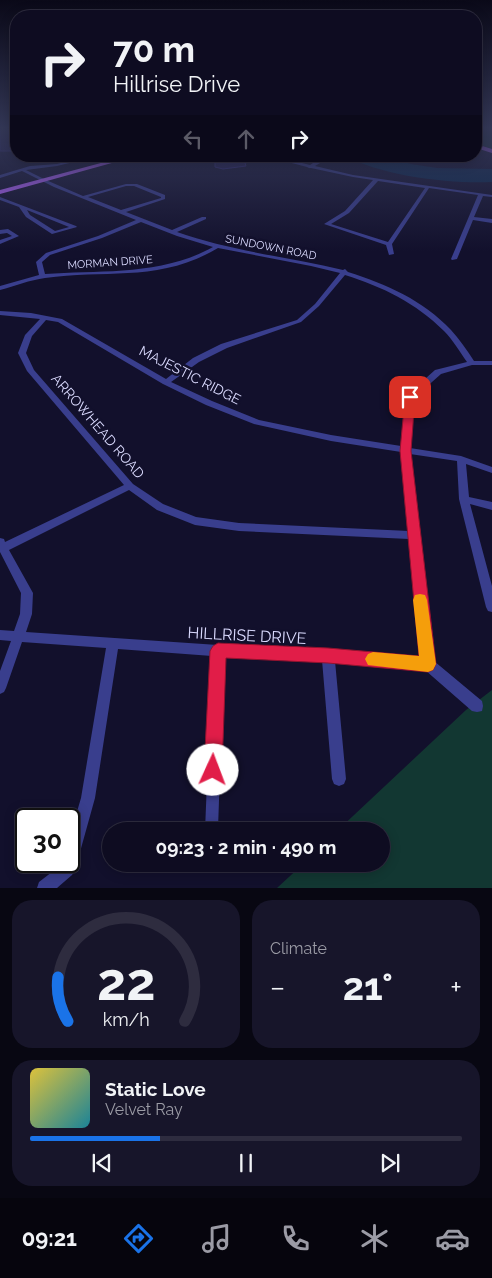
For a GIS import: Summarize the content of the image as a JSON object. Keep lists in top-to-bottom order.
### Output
{
  "streets": {
    "street": [
      "SUNDOWN ROAD",
      "MORMAN DRIVE",
      "MAJESTIC RIDGE",
      "ARROWHEAD ROAD",
      "HILLRISE DRIVE"
    ]
  },
  "crossings": [
    ["SUNDOWN ROAD", "MORMAN DRIVE"],
    ["MAJESTIC RIDGE", "ARROWHEAD ROAD"]
  ],
  "page": {
    "turn": ["70 m", "Hillrise Drive"],
    "limit": "30",
    "trip": "09:23 · 2 min · 490 m",
    "tile": "Climate",
    "heat": ["−", "21°", "+"],
    "song": ["Static Love", "Velvet Ray"],
    "tabs": "09:21",
    "gauge": ["22", "km/h"]
  }
}
